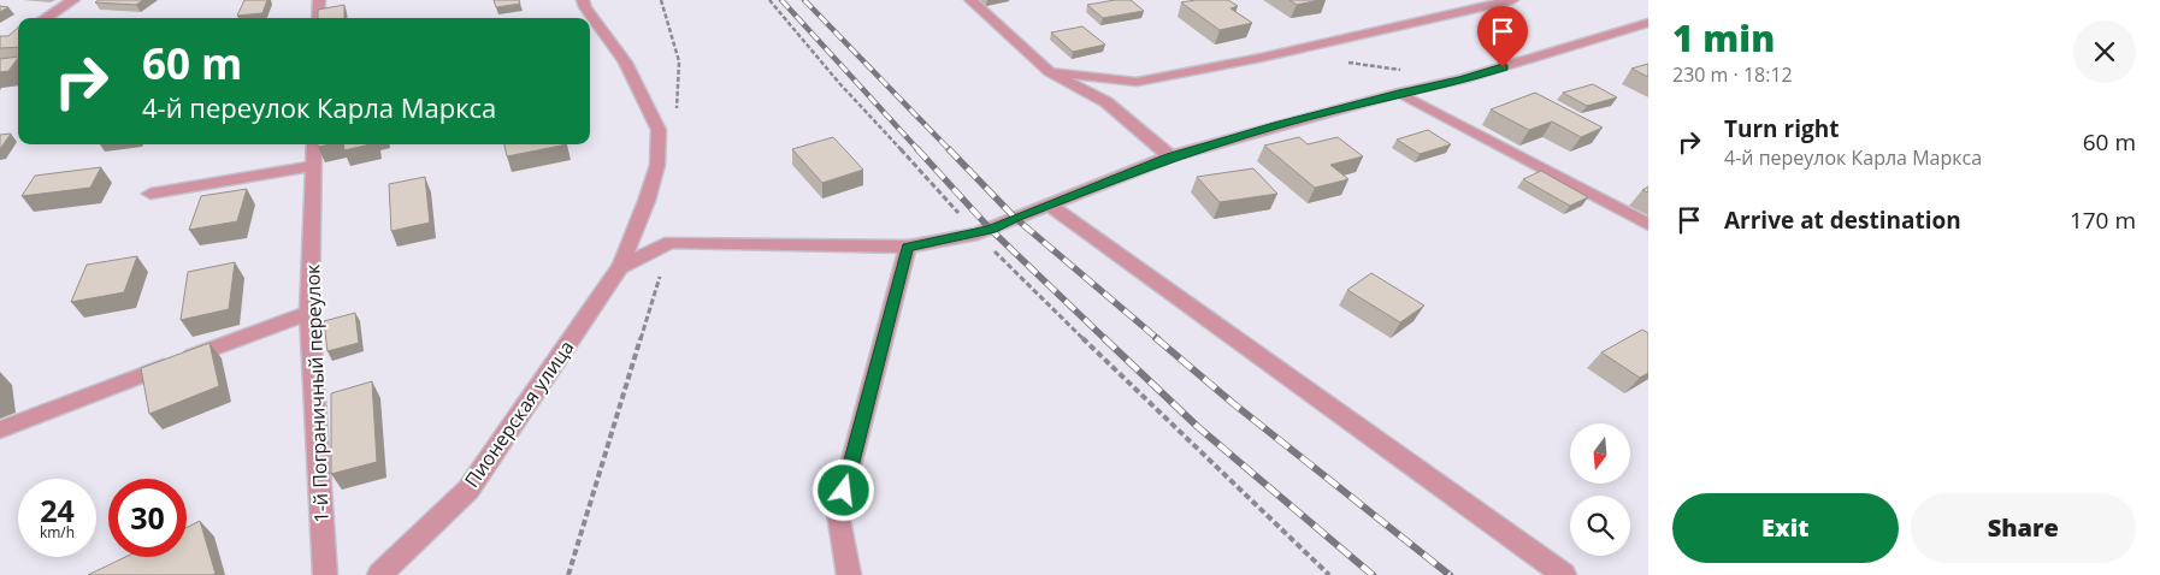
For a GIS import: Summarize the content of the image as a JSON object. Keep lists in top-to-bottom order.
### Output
{
  "streets": {
    "street": ["1-й Пограничный переулок", "Пионерская улица"]
  },
  "north": "bottom",
  "page": {
    "heading": ["1 min", "230 m · 18:12"],
    "turn": ["60 m", "4-й переулок Карла Маркса"],
    "list": [
      {
        "name": "Turn right",
        "note": "4-й переулок Карла Маркса",
        "value": "60 m"
      },
      {
        "name": "Arrive at destination",
        "value": "170 m"
      }
    ],
    "speed": "24 km/h",
    "limit": "30",
    "buttons": ["Exit", "Share"]
  }
}
